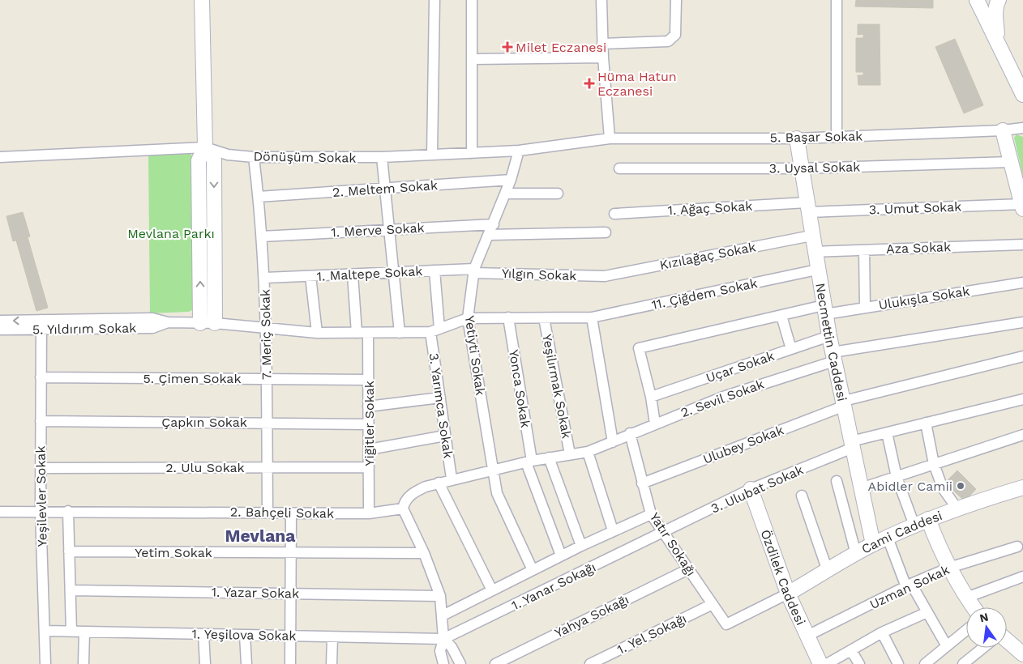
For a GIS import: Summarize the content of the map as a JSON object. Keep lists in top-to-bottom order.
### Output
{
  "streets": {
    "main road": ["Necmettin Caddesi", "Cami Caddesi", "Özdilek Caddesi"],
    "street": [
      "5. Başar Sokak",
      "Dönüşüm Sokak",
      "3. Uysal Sokak",
      "2. Meltem Sokak",
      "1. Ağaç Sokak",
      "3. Umut Sokak",
      "1. Merve Sokak",
      "Aza Sokak",
      "Kızılağaç Sokak",
      "1. Maltepe Sokak",
      "Yılgın Sokak",
      "11. Çiğdem Sokak",
      "Ulukışla Sokak",
      "5. Yıldırım Sokak",
      "7. Meriç Sokak",
      "Yetiyti Sokak",
      "Uçar Sokak",
      "5. Çimen Sokak",
      "Yeşilırmak Sokak",
      "Yonca Sokak",
      "2. Sevil Sokak",
      "3. Yarımca Sokak",
      "Çapkın Sokak",
      "Yiğitler Sokak",
      "Ulubey Sokak",
      "2. Ulu Sokak",
      "3. Ulubat Sokak",
      "Yeşilevler Sokak",
      "2. Bahçeli Sokak",
      "Yatır Sokağı",
      "Yetim Sokak",
      "1. Yanar Sokağı",
      "Uzman Sokak",
      "1. Yazar Sokak",
      "Yahya Sokağı",
      "1. Yel Sokağı",
      "1. Yeşilova Sokak"
    ]
  },
  "crossings": [
    ["5. Başar Sokak", "Dönüşüm Sokak"],
    ["5. Başar Sokak", "Necmettin Caddesi"],
    ["Dönüşüm Sokak", "7. Meriç Sokak"],
    ["Dönüşüm Sokak", "Yetiyti Sokak"],
    ["3. Uysal Sokak", "Necmettin Caddesi"],
    ["2. Meltem Sokak", "7. Meriç Sokak"],
    ["2. Meltem Sokak", "Yetiyti Sokak"],
    ["1. Ağaç Sokak", "3. Umut Sokak"],
    ["1. Ağaç Sokak", "Necmettin Caddesi"],
    ["3. Umut Sokak", "Necmettin Caddesi"],
    ["1. Merve Sokak", "7. Meriç Sokak"],
    ["1. Merve Sokak", "Yetiyti Sokak"],
    ["Aza Sokak", "Necmettin Caddesi"],
    ["Kızılağaç Sokak", "Yılgın Sokak"],
    ["Kızılağaç Sokak", "Necmettin Caddesi"],
    ["1. Maltepe Sokak", "Yılgın Sokak"],
    ["1. Maltepe Sokak", "7. Meriç Sokak"],
    ["1. Maltepe Sokak", "Yetiyti Sokak"],
    ["1. Maltepe Sokak", "3. Yarımca Sokak"],
    ["Yılgın Sokak", "Yetiyti Sokak"],
    ["11. Çiğdem Sokak", "Necmettin Caddesi"],
    ["11. Çiğdem Sokak", "Yetiyti Sokak"],
    ["11. Çiğdem Sokak", "Yeşilırmak Sokak"],
    ["11. Çiğdem Sokak", "Yonca Sokak"],
    ["Ulukışla Sokak", "Necmettin Caddesi"],
    ["Ulukışla Sokak", "Uçar Sokak"],
    ["5. Yıldırım Sokak", "7. Meriç Sokak"],
    ["5. Yıldırım Sokak", "3. Yarımca Sokak"],
    ["5. Yıldırım Sokak", "Yiğitler Sokak"],
    ["5. Yıldırım Sokak", "Yeşilevler Sokak"],
    ["7. Meriç Sokak", "5. Çimen Sokak"],
    ["7. Meriç Sokak", "Çapkın Sokak"],
    ["7. Meriç Sokak", "2. Ulu Sokak"],
    ["7. Meriç Sokak", "2. Bahçeli Sokak"],
    ["Necmettin Caddesi", "Uçar Sokak"],
    ["Necmettin Caddesi", "2. Sevil Sokak"],
    ["Necmettin Caddesi", "Ulubey Sokak"],
    ["Necmettin Caddesi", "3. Ulubat Sokak"],
    ["Necmettin Caddesi", "Cami Caddesi"],
    ["5. Çimen Sokak", "Yiğitler Sokak"],
    ["5. Çimen Sokak", "Yeşilevler Sokak"],
    ["2. Sevil Sokak", "Yatır Sokağı"],
    ["Çapkın Sokak", "Yiğitler Sokak"],
    ["Çapkın Sokak", "Yeşilevler Sokak"],
    ["Yiğitler Sokak", "2. Ulu Sokak"],
    ["Yiğitler Sokak", "2. Bahçeli Sokak"],
    ["Ulubey Sokak", "Yatır Sokağı"],
    ["2. Ulu Sokak", "Yeşilevler Sokak"],
    ["3. Ulubat Sokak", "Yatır Sokağı"],
    ["3. Ulubat Sokak", "Özdilek Caddesi"],
    ["3. Ulubat Sokak", "1. Yanar Sokağı"],
    ["Yeşilevler Sokak", "2. Bahçeli Sokak"],
    ["Yeşilevler Sokak", "1. Yeşilova Sokak"],
    ["Cami Caddesi", "Yatır Sokağı"],
    ["Cami Caddesi", "Özdilek Caddesi"],
    ["Yatır Sokağı", "Özdilek Caddesi"],
    ["Yatır Sokağı", "1. Yanar Sokağı"],
    ["Yatır Sokağı", "Yahya Sokağı"],
    ["Yatır Sokağı", "1. Yel Sokağı"],
    ["Özdilek Caddesi", "Uzman Sokak"],
    ["1. Yanar Sokağı", "1. Yeşilova Sokak"]
  ],
  "districts": ["Mevlana"],
  "parks": ["Mevlana Parkı"],
  "places": {
    "health": ["Milet Eczanesi", "Hüma Hatun Eczanesi"],
    "other": ["Abidler Camii"]
  },
  "north": "top"
}
